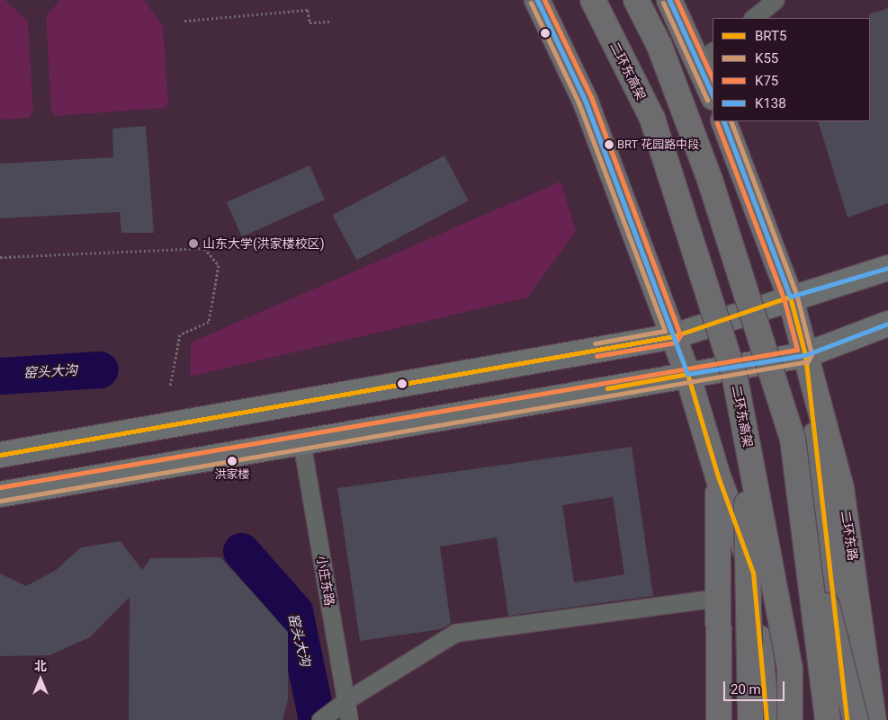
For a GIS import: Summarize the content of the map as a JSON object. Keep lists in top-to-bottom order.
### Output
{
  "streets": {
    "highway": ["二环东高架", "二环东路"],
    "street": ["小庄东路"]
  },
  "water": ["窑头大沟"],
  "places": ["BRT 花园路中段", "山东大学(洪家楼校区)", "洪家楼"],
  "lines": [
    "transit line K75",
    "transit line K138",
    "transit line K55",
    "transit line BRT5"
  ],
  "legend": [
    "BRT5",
    "K55",
    "K75",
    "K138"
  ],
  "scale_bar": "20 m",
  "north": "top"
}
